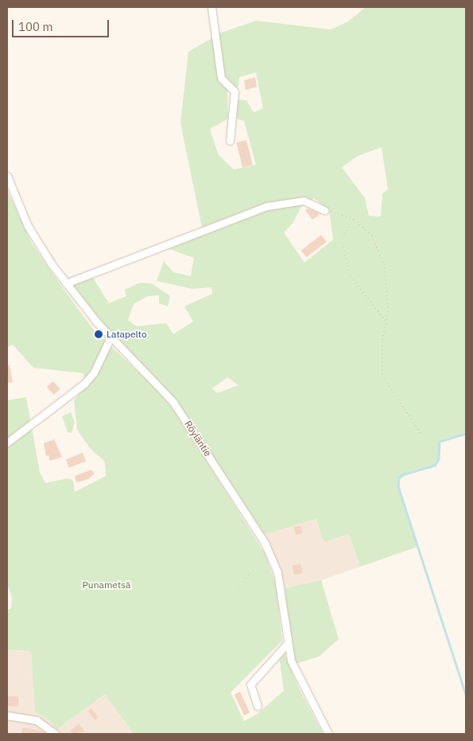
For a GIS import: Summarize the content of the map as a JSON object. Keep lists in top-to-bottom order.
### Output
{
  "streets": {
    "street": ["Röyläntie"]
  },
  "parks": ["Punametsä"],
  "places": ["Latapelto"],
  "scale_bar": "100 m"
}
